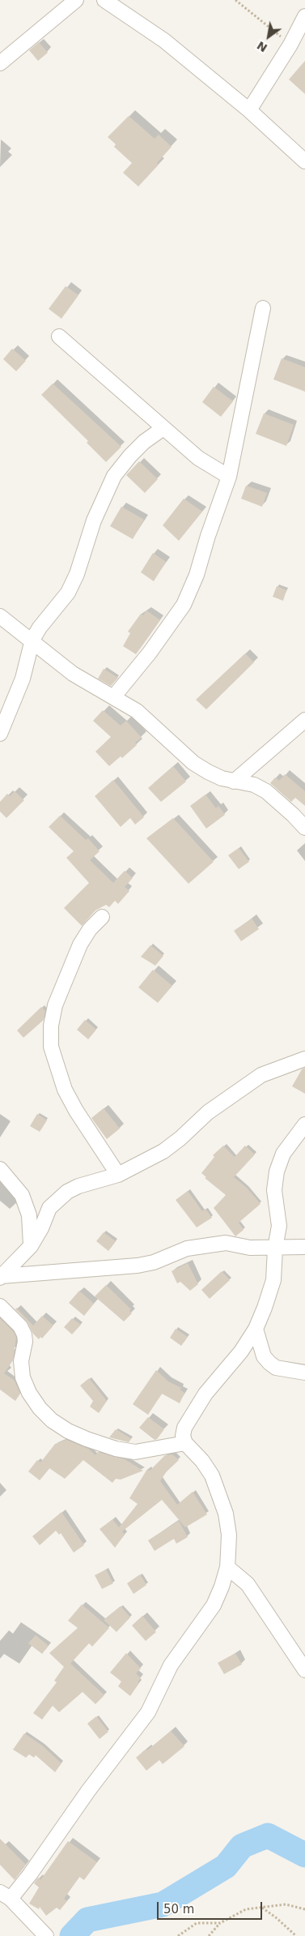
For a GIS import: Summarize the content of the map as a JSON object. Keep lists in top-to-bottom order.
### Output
{
  "scale_bar": "50 m",
  "north": "bottom left"
}
